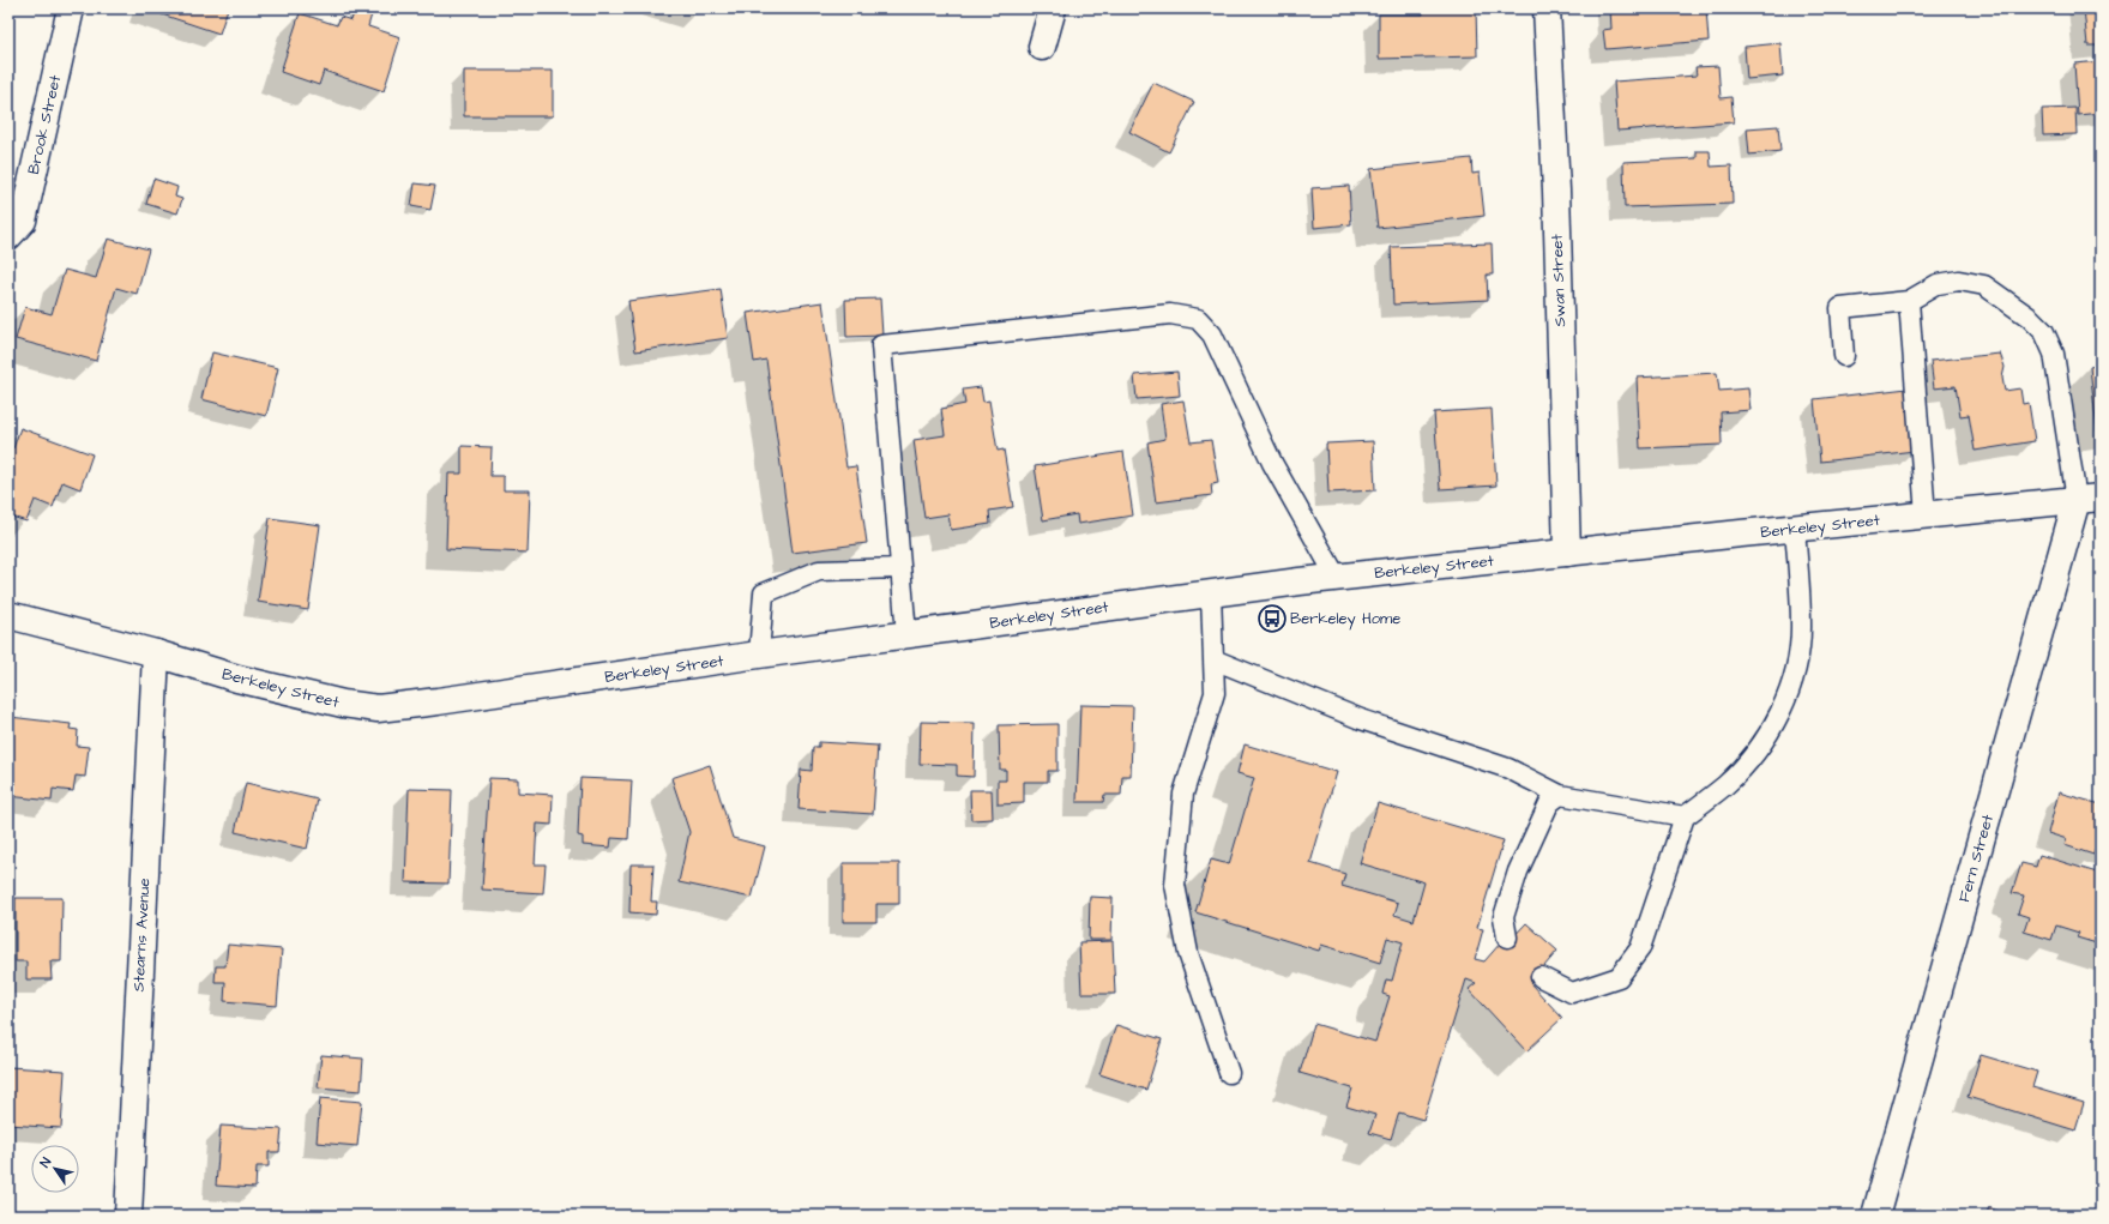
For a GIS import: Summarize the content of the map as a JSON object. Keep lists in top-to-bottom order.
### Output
{
  "streets": {
    "street": [
      "Brook Street",
      "Swan Street",
      "Berkeley Street",
      "Fern Street",
      "Stearns Avenue"
    ]
  },
  "crossings": [
    ["Swan Street", "Berkeley Street"],
    ["Berkeley Street", "Fern Street"],
    ["Berkeley Street", "Stearns Avenue"]
  ],
  "places": {
    "bus stop": ["Berkeley Home"]
  },
  "north": "top left"
}
